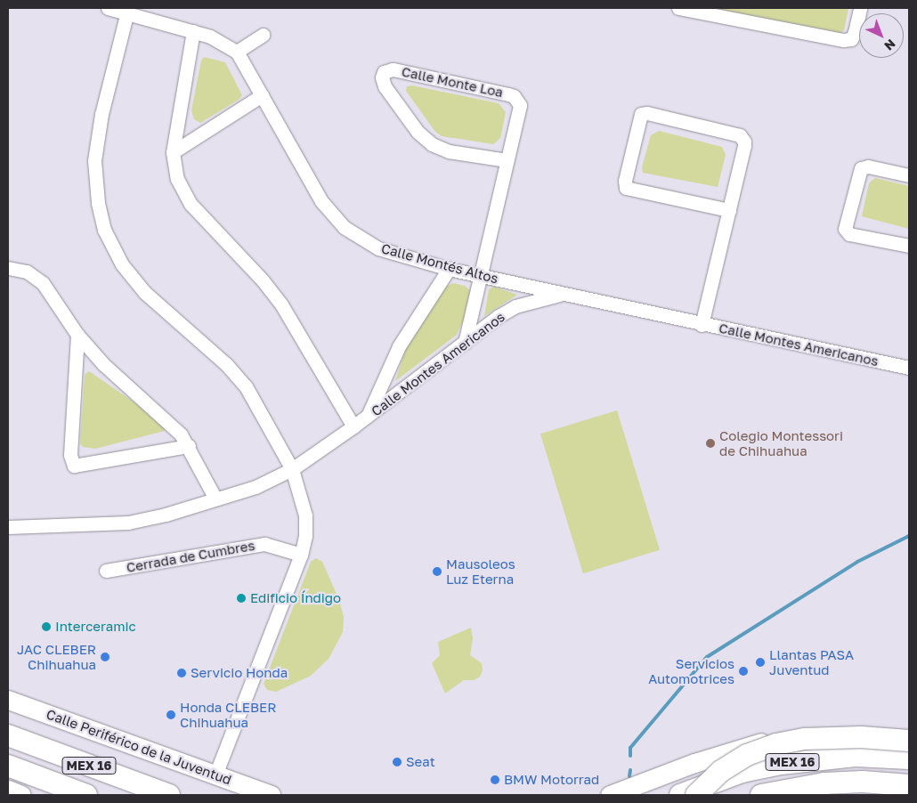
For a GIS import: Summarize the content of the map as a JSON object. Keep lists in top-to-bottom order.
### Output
{
  "streets": {
    "highway": ["MEX 16"],
    "main road": ["Calle Periférico de la Juventud"],
    "street": [
      "Calle Monte Loa",
      "Calle Montés Altos",
      "Calle Montes Americanos",
      "Cerrada de Cumbres"
    ]
  },
  "crossings": [
    ["Calle Monte Loa", "Calle Montés Altos"],
    ["Calle Monte Loa", "Calle Montes Americanos"],
    ["Calle Montés Altos", "Calle Montes Americanos"]
  ],
  "places": [
    "Colegio Montessori de Chihuahua",
    "Mausoleos Luz Eterna",
    "Edificio Índigo",
    "Interceramic",
    "JAC CLEBER Chihuahua",
    "Llantas PASA Juventud",
    "Servicios Automotrices",
    "Servicio Honda",
    "Honda CLEBER Chihuahua",
    "Seat",
    "BMW Motorrad"
  ],
  "north": "bottom right"
}
